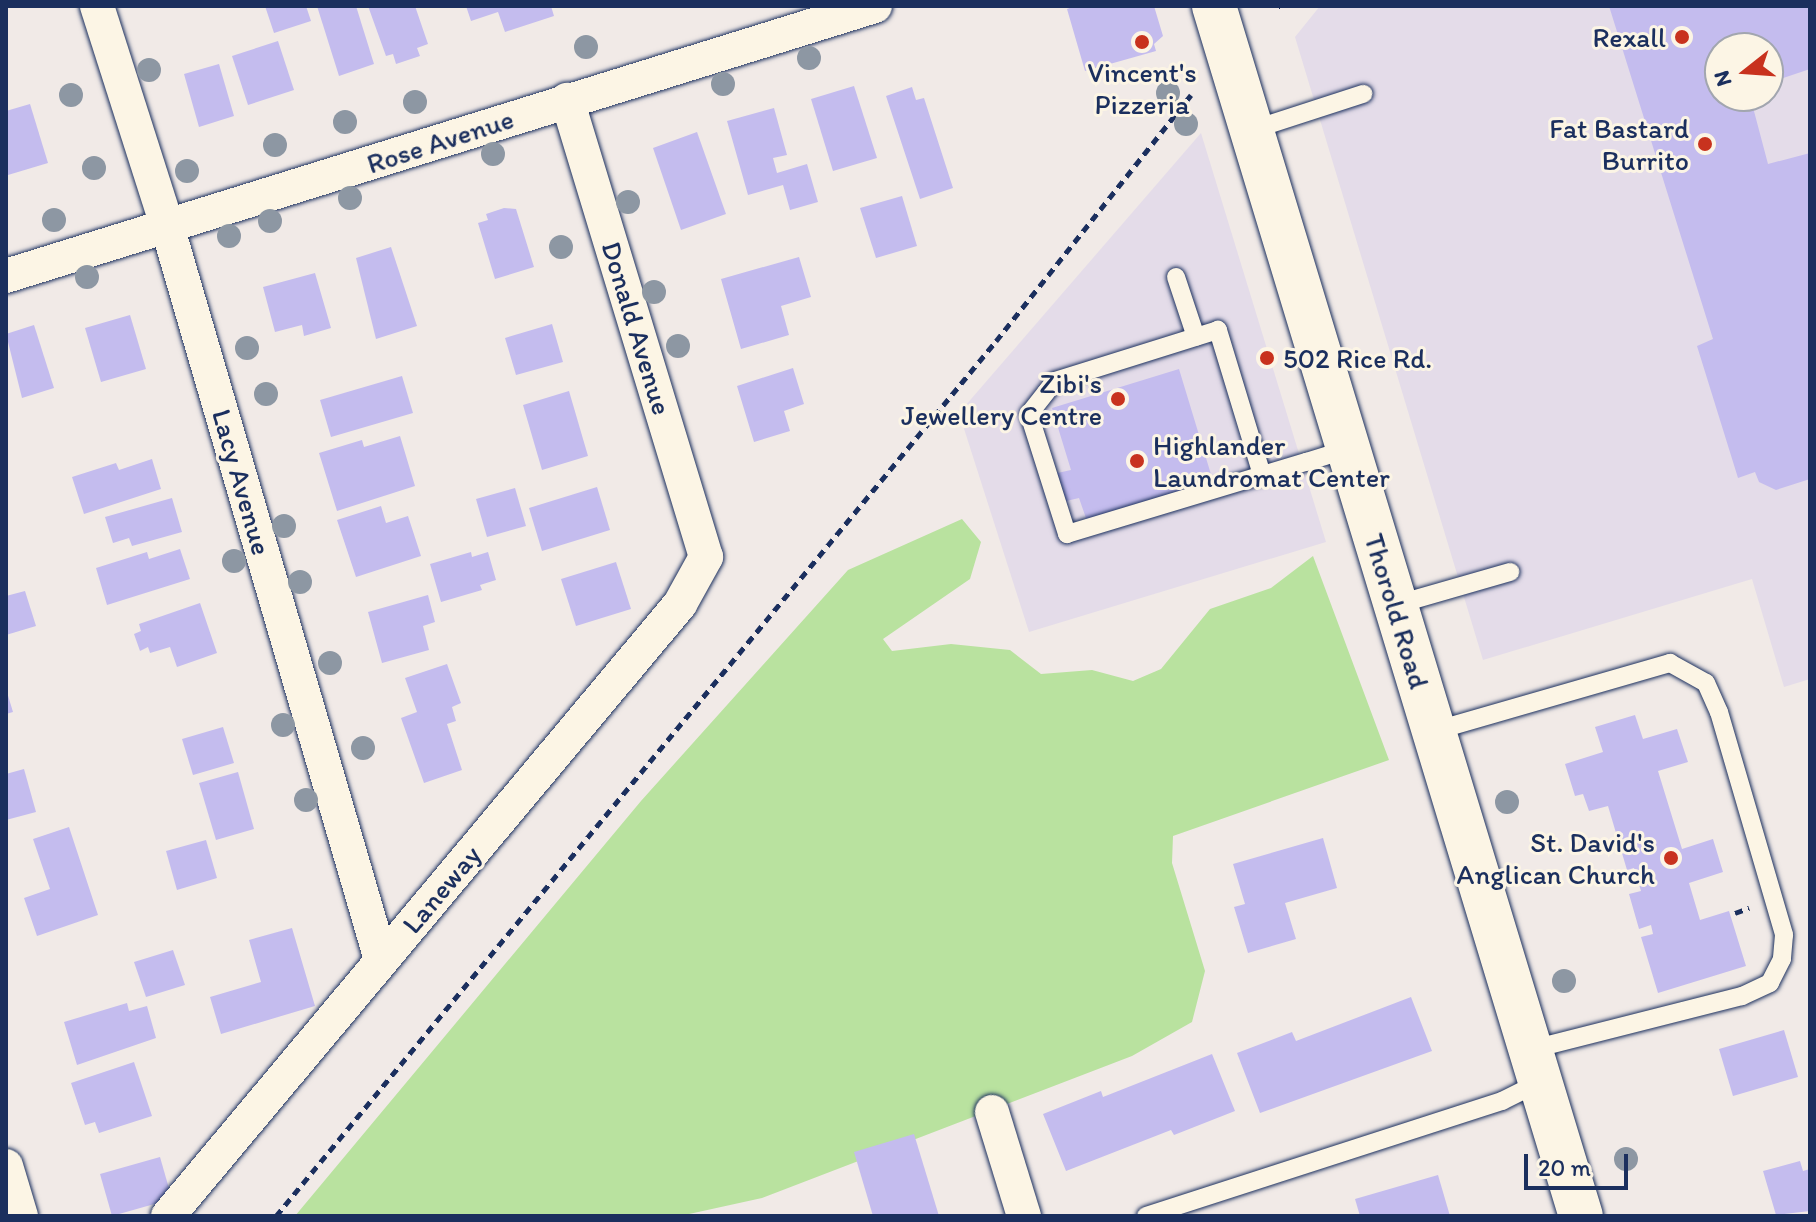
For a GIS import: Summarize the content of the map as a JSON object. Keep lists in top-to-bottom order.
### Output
{
  "streets": {
    "street": [
      "Rose Avenue",
      "Donald Avenue",
      "Lacy Avenue",
      "Thorold Road",
      "Laneway"
    ]
  },
  "crossings": [
    ["Rose Avenue", "Donald Avenue"],
    ["Rose Avenue", "Lacy Avenue"],
    ["Donald Avenue", "Laneway"],
    ["Lacy Avenue", "Laneway"]
  ],
  "places": [
    "Rexall",
    "Vincent's Pizzeria",
    "Fat Bastard Burrito",
    "502 Rice Rd.",
    "Zibi's Jewellery Centre",
    "Highlander Laundromat Center",
    "St. David's Anglican Church"
  ],
  "scale_bar": "20 m",
  "north": "left"
}
